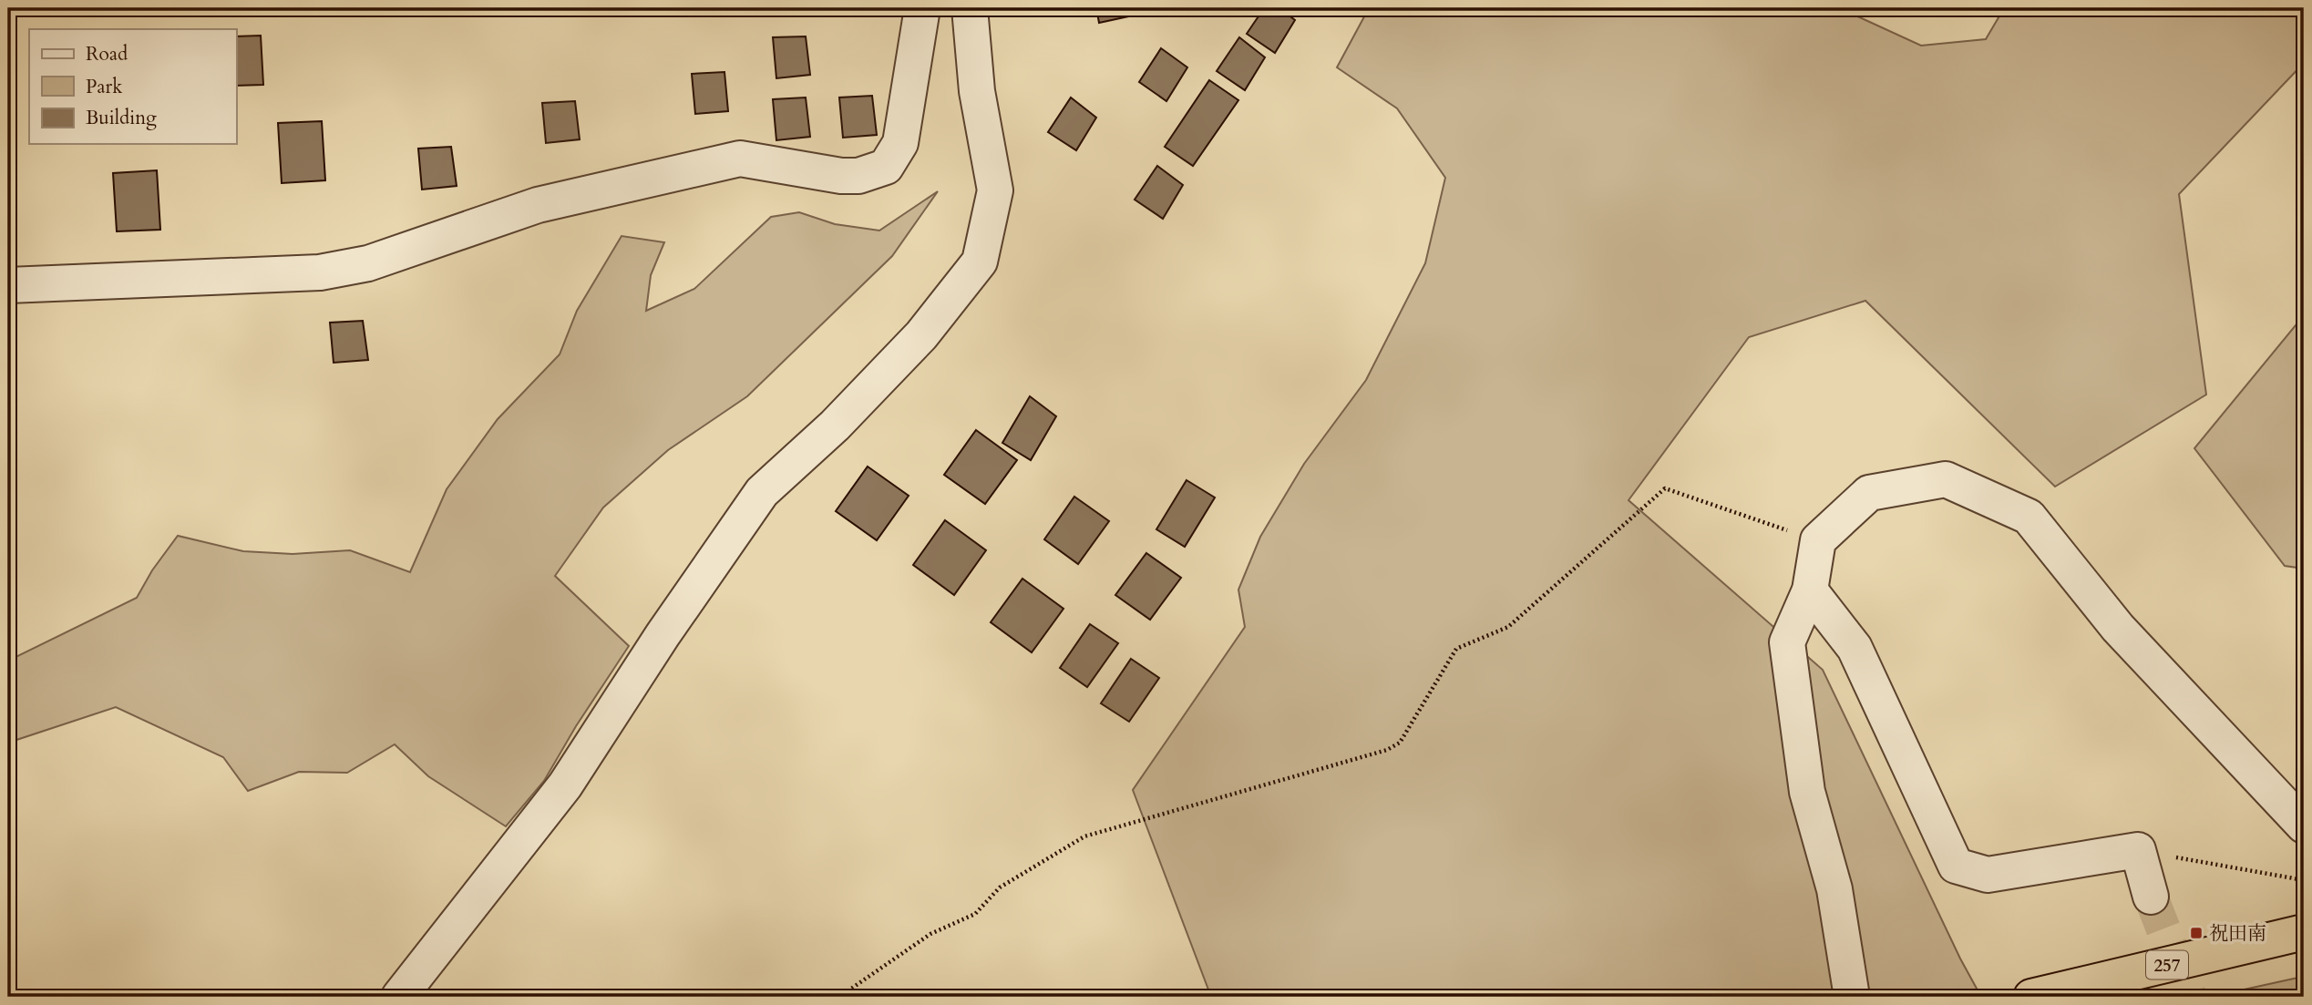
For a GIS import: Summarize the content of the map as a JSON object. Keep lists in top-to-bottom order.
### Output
{
  "streets": {
    "highway": ["257"]
  },
  "places": {
    "transit": ["祝田南"]
  },
  "legend": ["Road", "Park", "Building"]
}
